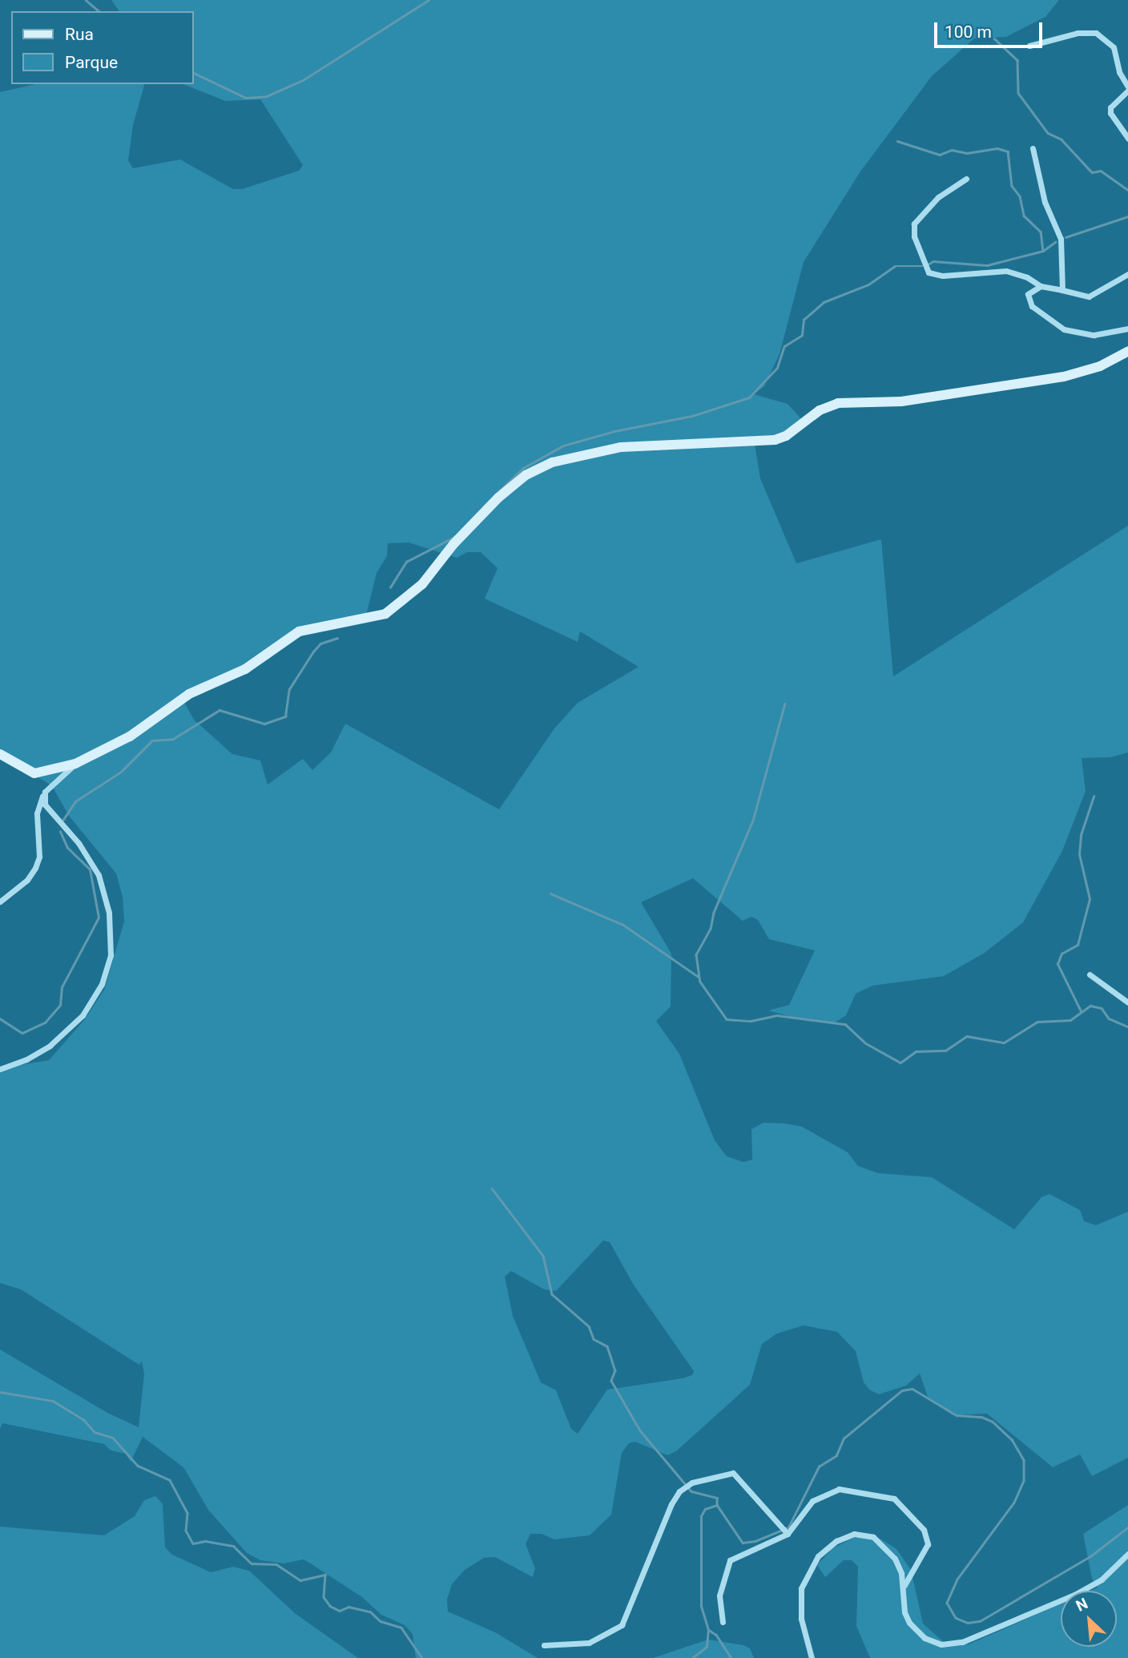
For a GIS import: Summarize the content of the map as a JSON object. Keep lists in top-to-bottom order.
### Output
{
  "legend": ["Rua", "Parque"],
  "scale_bar": "100 m",
  "north": "top left"
}
